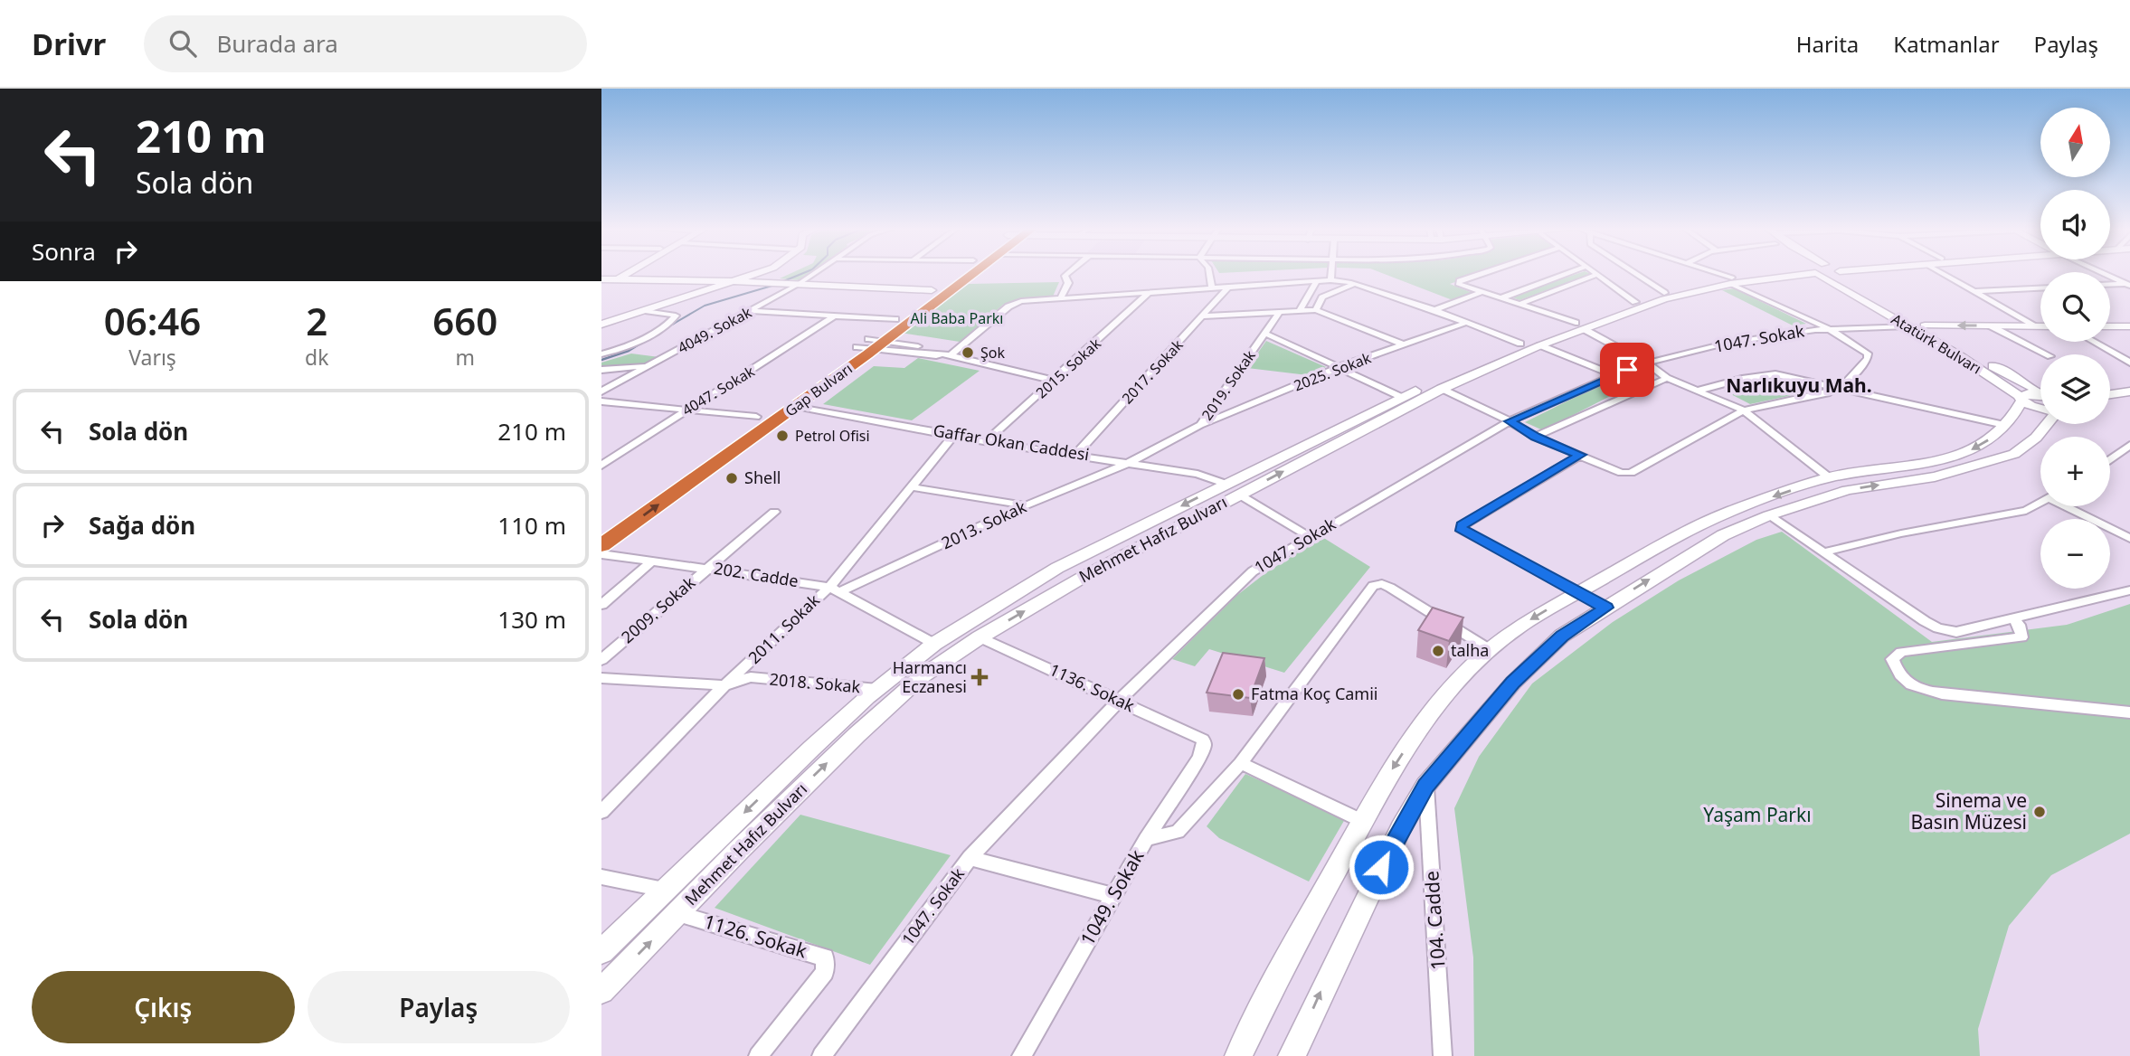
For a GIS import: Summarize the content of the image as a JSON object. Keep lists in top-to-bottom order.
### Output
{
  "streets": {
    "highway": ["Gap Bulvarı"],
    "main road": ["Atatürk Bulvarı", "Mehmet Hafız Bulvarı"],
    "street": [
      "4049. Sokak",
      "1047. Sokak",
      "2015. Sokak",
      "2017. Sokak",
      "2025. Sokak",
      "2019. Sokak",
      "4047. Sokak",
      "Gaffar Okan Caddesi",
      "2013. Sokak",
      "202. Cadde",
      "2009. Sokak",
      "2011. Sokak",
      "2018. Sokak",
      "1136. Sokak",
      "1049. Sokak",
      "104. Cadde",
      "1126. Sokak"
    ]
  },
  "crossings": [
    ["1047. Sokak", "Atatürk Bulvarı"],
    ["1047. Sokak", "1136. Sokak"],
    ["2015. Sokak", "Gaffar Okan Caddesi"],
    ["2017. Sokak", "Gaffar Okan Caddesi"],
    ["2025. Sokak", "2019. Sokak"],
    ["2019. Sokak", "Gaffar Okan Caddesi"],
    ["2019. Sokak", "2013. Sokak"],
    ["Gap Bulvarı", "Gaffar Okan Caddesi"],
    ["Gaffar Okan Caddesi", "2013. Sokak"],
    ["Gaffar Okan Caddesi", "Mehmet Hafız Bulvarı"],
    ["Gaffar Okan Caddesi", "2011. Sokak"],
    ["2013. Sokak", "202. Cadde"],
    ["2013. Sokak", "2011. Sokak"],
    ["Mehmet Hafız Bulvarı", "202. Cadde"],
    ["Mehmet Hafız Bulvarı", "2018. Sokak"],
    ["Mehmet Hafız Bulvarı", "1136. Sokak"],
    ["Mehmet Hafız Bulvarı", "1126. Sokak"],
    ["202. Cadde", "2009. Sokak"],
    ["202. Cadde", "2011. Sokak"],
    ["2011. Sokak", "2018. Sokak"],
    ["1136. Sokak", "1049. Sokak"]
  ],
  "districts": ["Narlıkuyu Mah."],
  "parks": ["Ali Baba Parkı", "Yaşam Parkı"],
  "places": {
    "other": [
      "Şok",
      "Petrol Ofisi",
      "Shell",
      "talha",
      "Fatma Koç Camii",
      "Sinema ve Basın Müzesi"
    ],
    "health": ["Harmancı Eczanesi"]
  },
  "north": "top",
  "page": {
    "header": "Drivr",
    "search": "Burada ara",
    "nav": ["Harita", "Katmanlar", "Paylaş"],
    "turn": ["210 m", "Sola dön"],
    "map_buttons": ["+", "−"],
    "then": "Sonra",
    "eta": [
      "06:46",
      "Varış",
      "2",
      "dk",
      "660",
      "m"
    ],
    "list": [
      {
        "name": "Sola dön",
        "value": "210 m"
      },
      {
        "name": "Sağa dön",
        "value": "110 m"
      },
      {
        "name": "Sola dön",
        "value": "130 m"
      }
    ],
    "buttons": ["Çıkış", "Paylaş"]
  }
}
